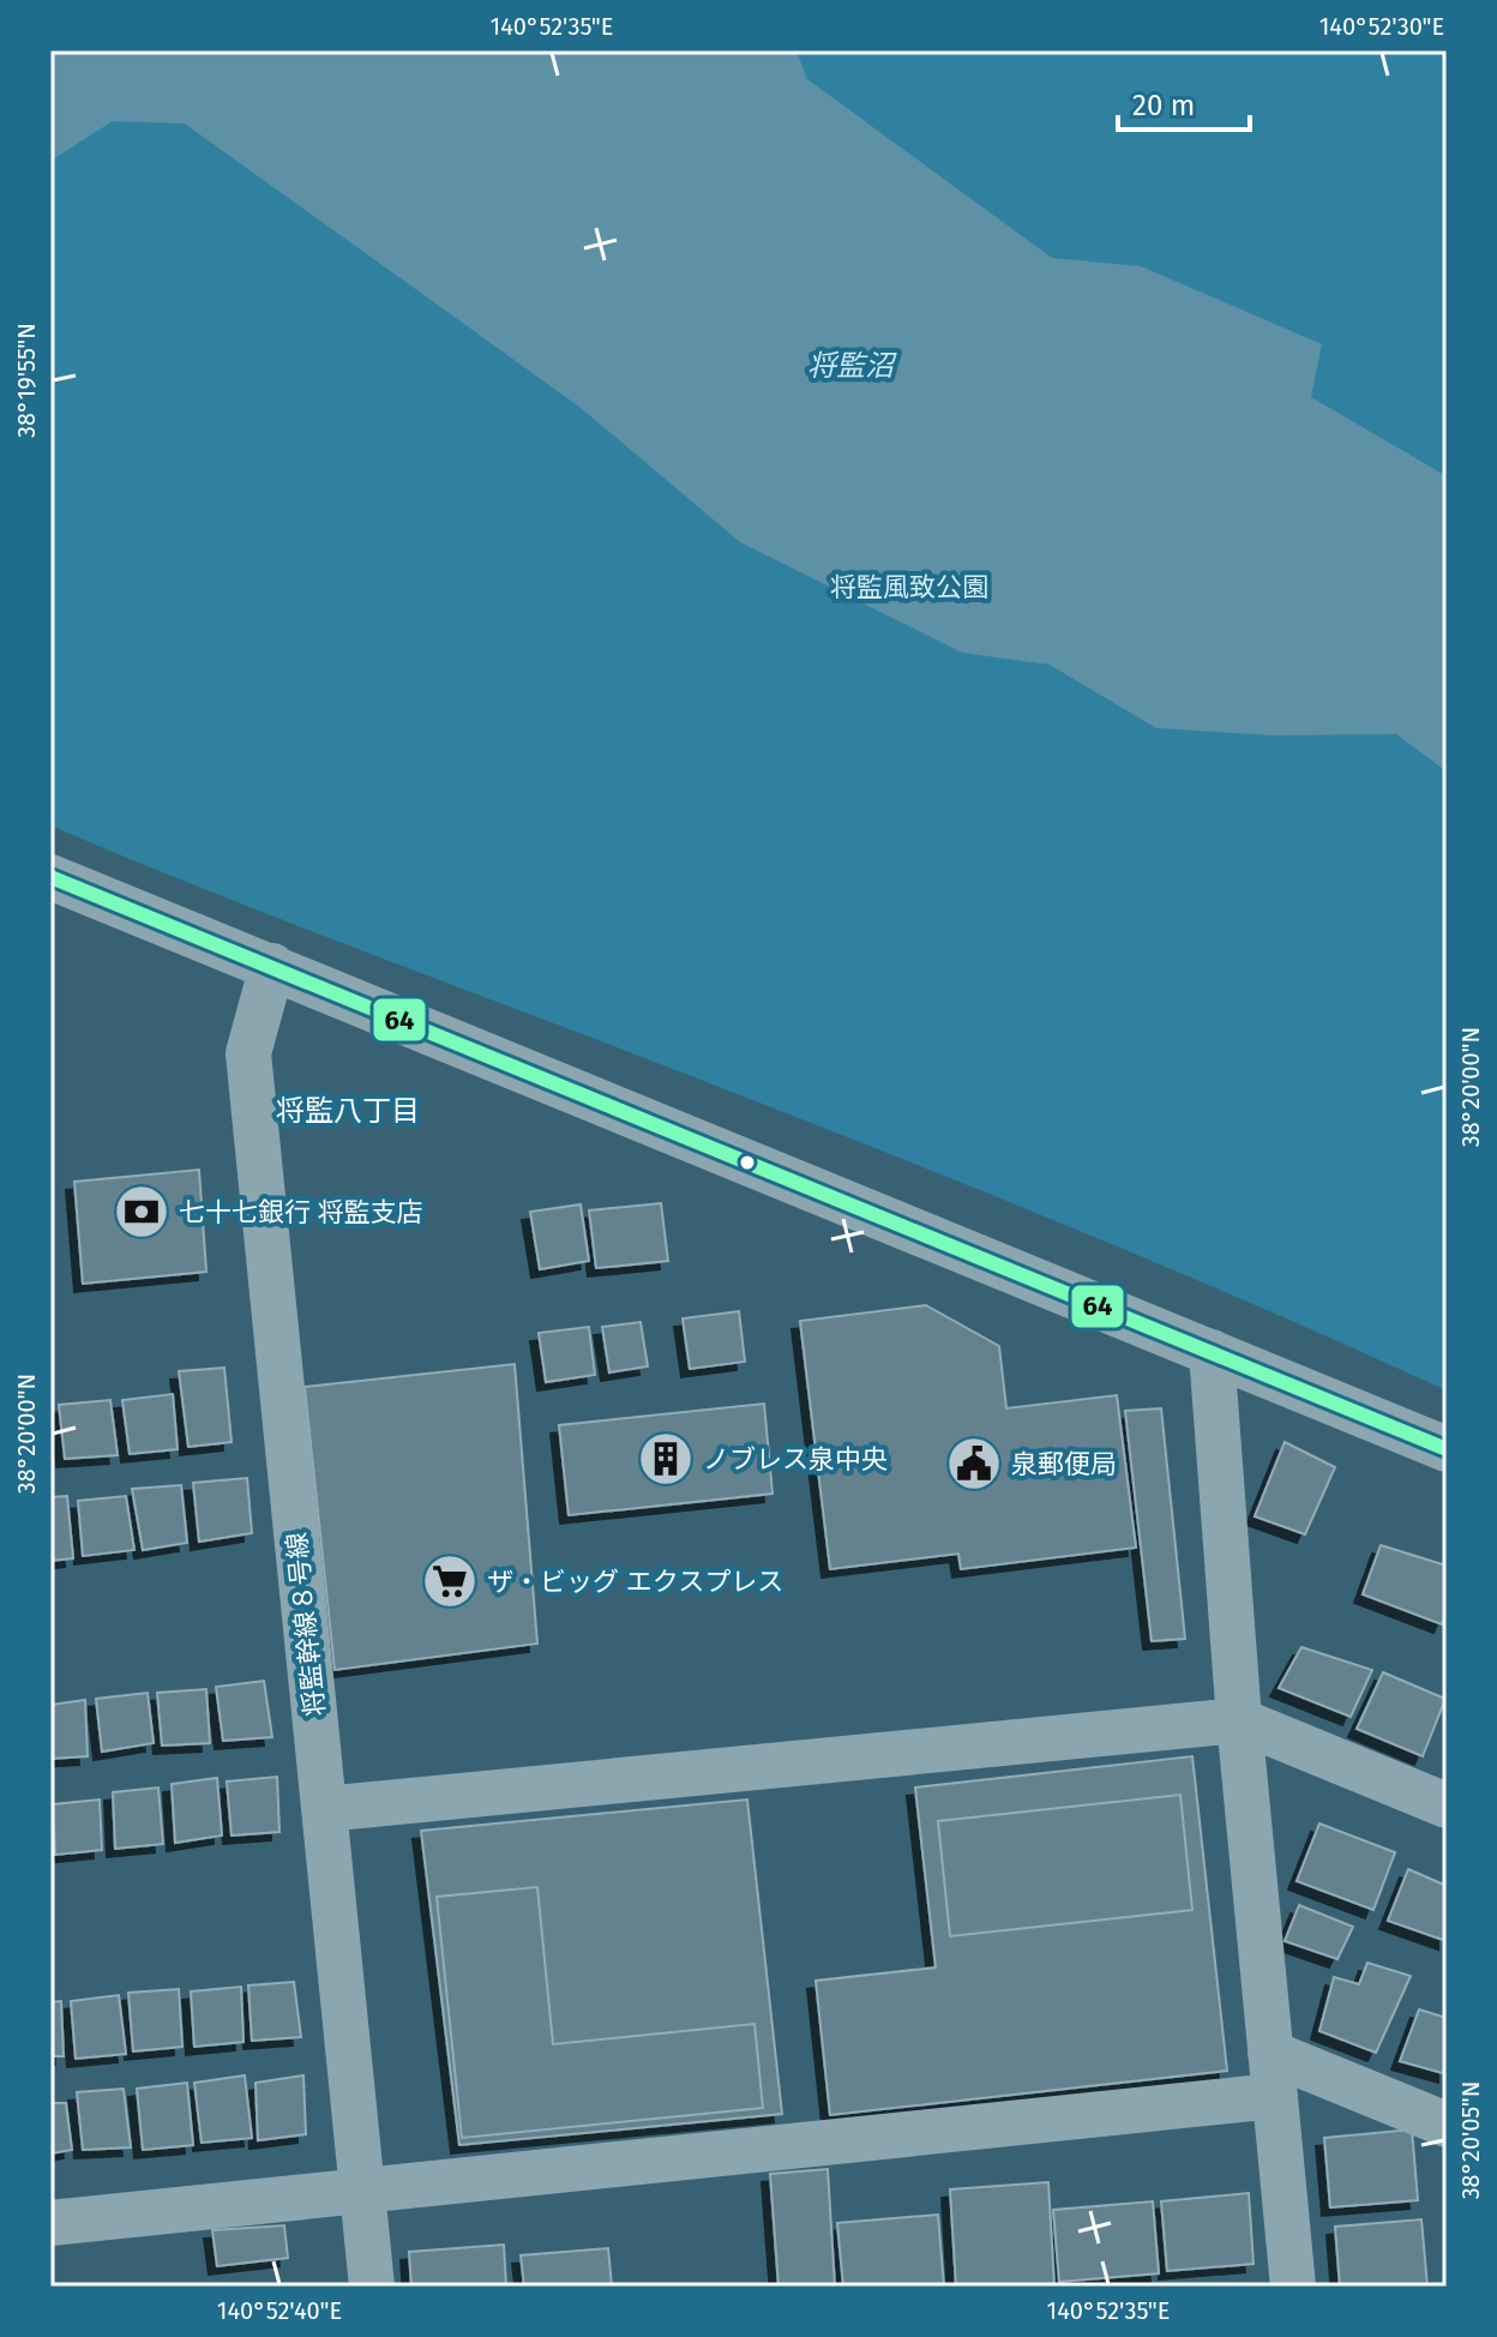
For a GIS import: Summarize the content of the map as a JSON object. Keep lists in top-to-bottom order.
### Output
{
  "streets": {
    "street": ["将監幹線８号線"]
  },
  "districts": ["将監八丁目"],
  "water": ["将監沼"],
  "parks": ["将監風致公園"],
  "places": {
    "bank": ["七十七銀行 将監支店"],
    "building": ["ノブレス泉中央"],
    "public building": ["泉郵便局"],
    "supermarket": ["ザ・ビッグ エクスプレス"]
  },
  "lines": ["transit line 64"],
  "scale_bar": "20 m",
  "coordinates": [
    "140°52'35\"E",
    "140°52'30\"E",
    "38°19'55\"N",
    "38°20'00\"N",
    "38°20'05\"N",
    "140°52'40\"E"
  ]
}
